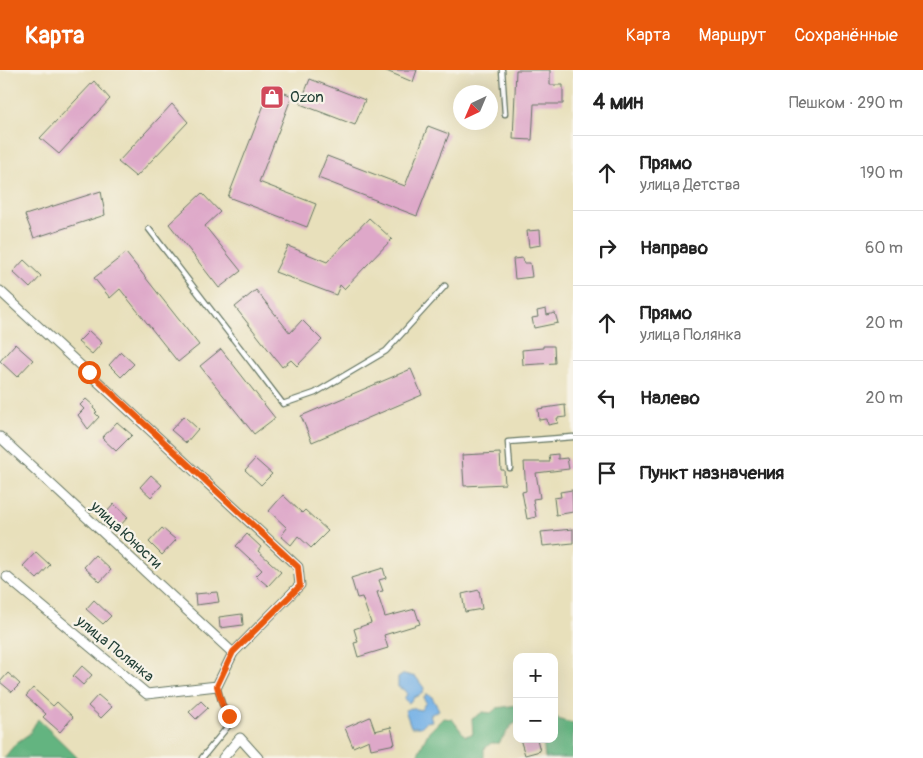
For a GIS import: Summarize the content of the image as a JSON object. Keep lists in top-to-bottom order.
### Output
{
  "streets": {
    "street": ["улица Юности", "улица Полянка"]
  },
  "places": {
    "shop": ["Ozon"]
  },
  "north": "bottom left",
  "page": {
    "header": "Карта",
    "nav": ["Карта", "Маршрут", "Сохранённые"],
    "heading": ["4 мин", "Пешком · 290 m"],
    "list": [
      ["Прямо", "улица Детства", "190 m"],
      ["Направо", "60 m"],
      ["Прямо", "улица Полянка", "20 m"],
      ["Налево", "20 m"],
      "Пункт назначения"
    ],
    "map_buttons": ["+", "−"]
  }
}
